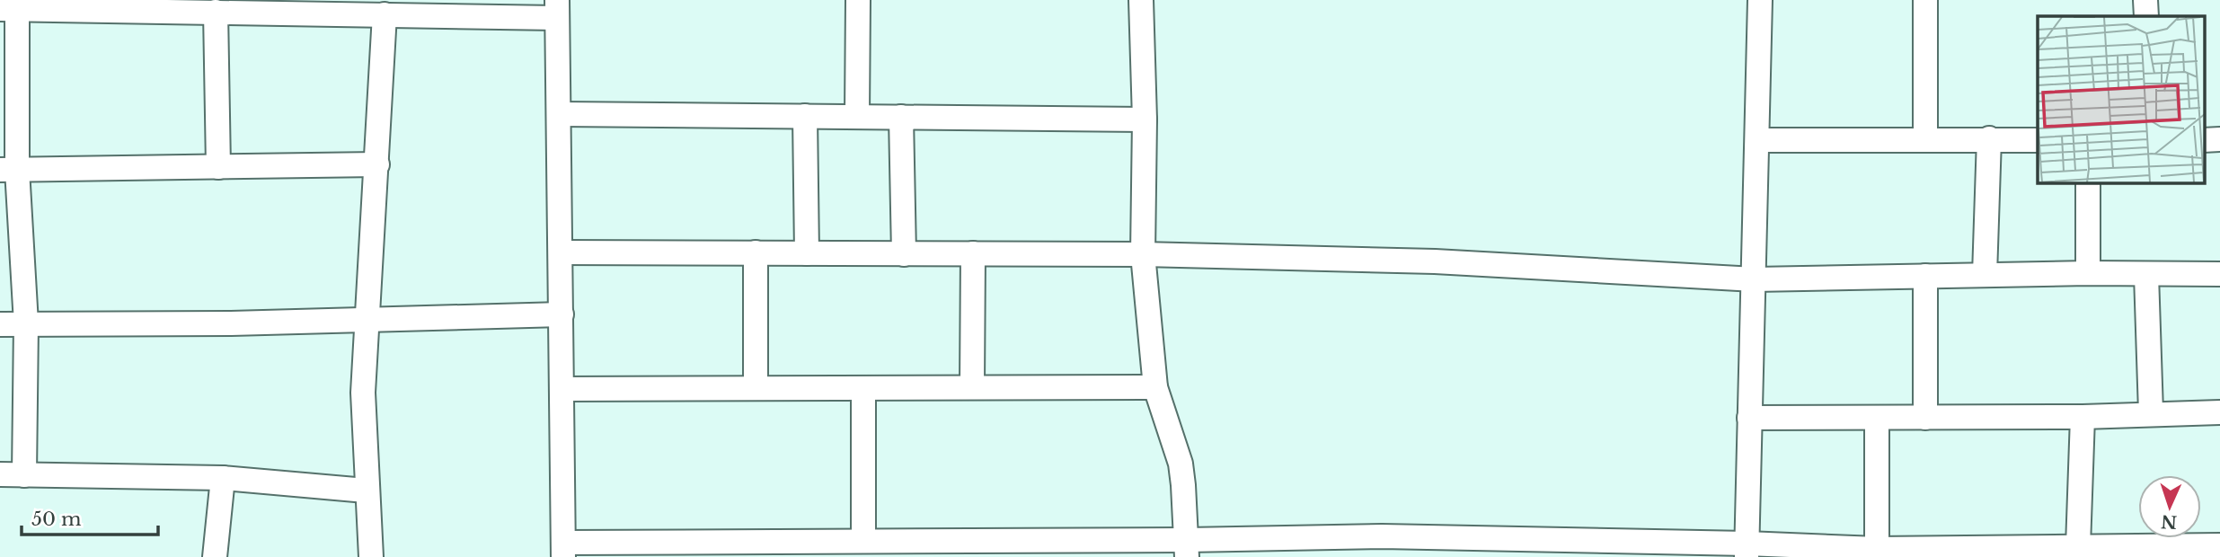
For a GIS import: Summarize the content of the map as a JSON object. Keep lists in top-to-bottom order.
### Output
{
  "scale_bar": "50 m",
  "north": "bottom"
}
